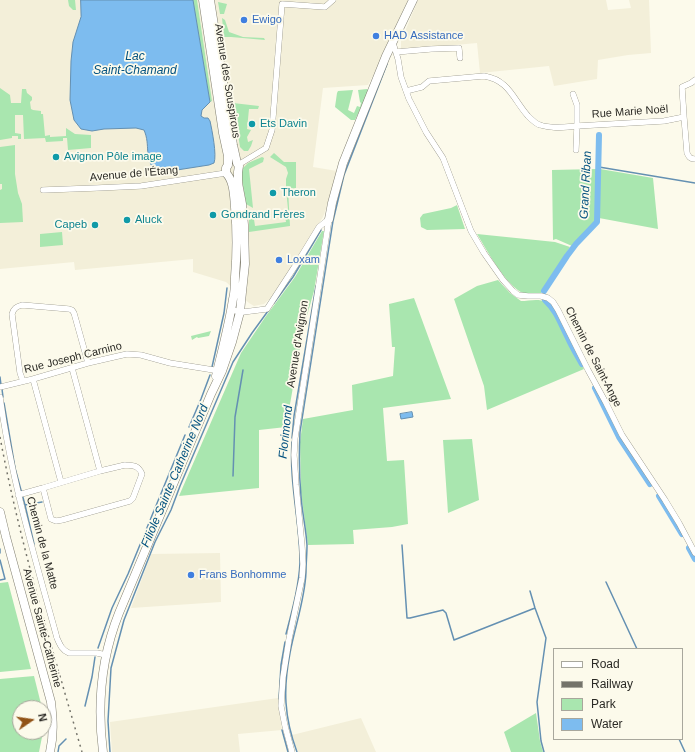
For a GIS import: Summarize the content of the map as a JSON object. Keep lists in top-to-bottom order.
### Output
{
  "streets": {
    "main road": ["Avenue des Souspirous", "Avenue d'Avignon", "Avenue Sainte-Catherine"],
    "street": [
      "Rue Marie Noël",
      "Avenue de l'Étang",
      "Chemin de Saint-Ange",
      "Rue Joseph Carnino",
      "Chemin de la Matte"
    ]
  },
  "crossings": [
    ["Avenue des Souspirous", "Avenue de l'Étang"],
    ["Avenue des Souspirous", "Rue Joseph Carnino"],
    ["Avenue des Souspirous", "Chemin de la Matte"],
    ["Rue Marie Noël", "Chemin de Saint-Ange"],
    ["Avenue d'Avignon", "Chemin de Saint-Ange"]
  ],
  "water": [
    "Lac Saint-Chamand",
    "Grand Riban",
    "Florimond",
    "Filiole Sainte Catherine Nord"
  ],
  "places": [
    "Ewigo",
    "HAD Assistance",
    "Ets Davin",
    "Avignon Pôle image",
    "Theron",
    "Gondrand Frères",
    "Aluck",
    "Capeb",
    "Loxam",
    "Frans Bonhomme"
  ],
  "legend": [
    "Road",
    "Railway",
    "Park",
    "Water"
  ],
  "north": "right"
}
